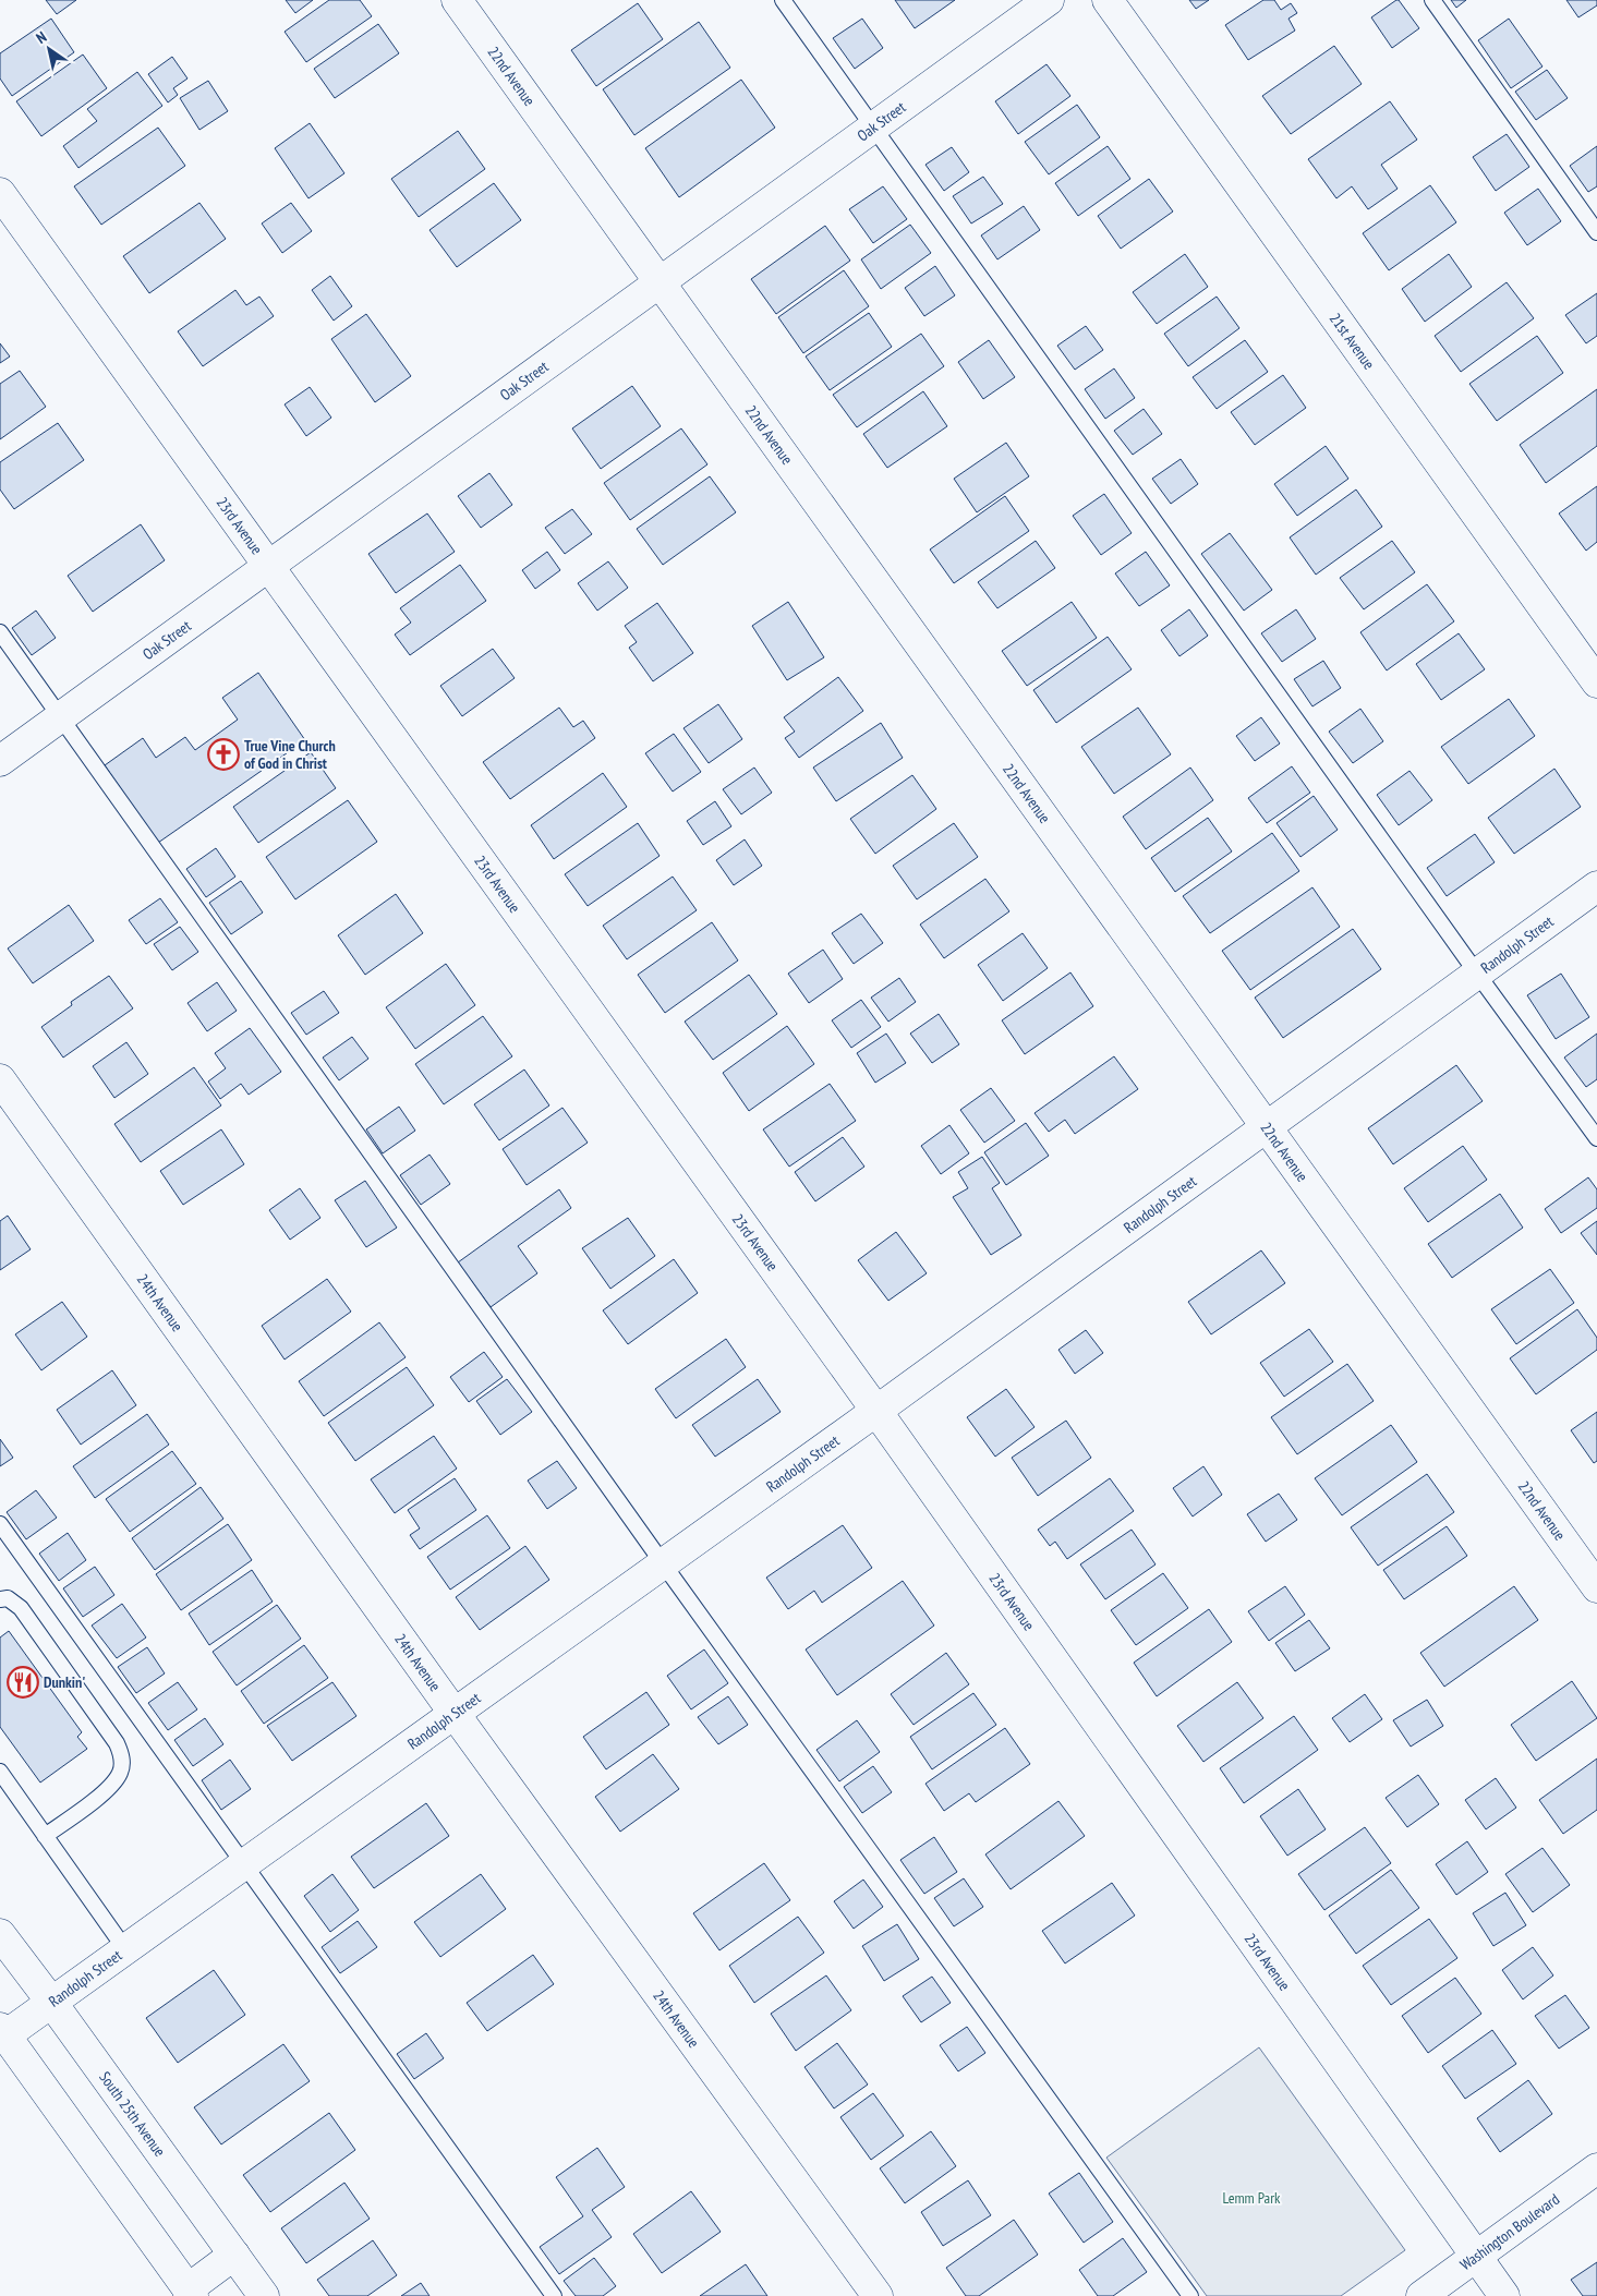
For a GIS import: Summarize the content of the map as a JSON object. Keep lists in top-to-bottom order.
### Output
{
  "streets": {
    "street": [
      "22nd Avenue",
      "Oak Street",
      "21st Avenue",
      "23rd Avenue",
      "Randolph Street",
      "24th Avenue",
      "South 25th Avenue",
      "Washington Boulevard"
    ]
  },
  "crossings": [
    ["22nd Avenue", "Oak Street"],
    ["22nd Avenue", "Randolph Street"],
    ["Oak Street", "23rd Avenue"],
    ["23rd Avenue", "Randolph Street"],
    ["23rd Avenue", "Washington Boulevard"],
    ["Randolph Street", "24th Avenue"],
    ["Randolph Street", "South 25th Avenue"]
  ],
  "parks": ["Lemm Park"],
  "places": {
    "church": ["True Vine Church of God in Christ"],
    "restaurant": ["Dunkin'"]
  },
  "north": "top left"
}
